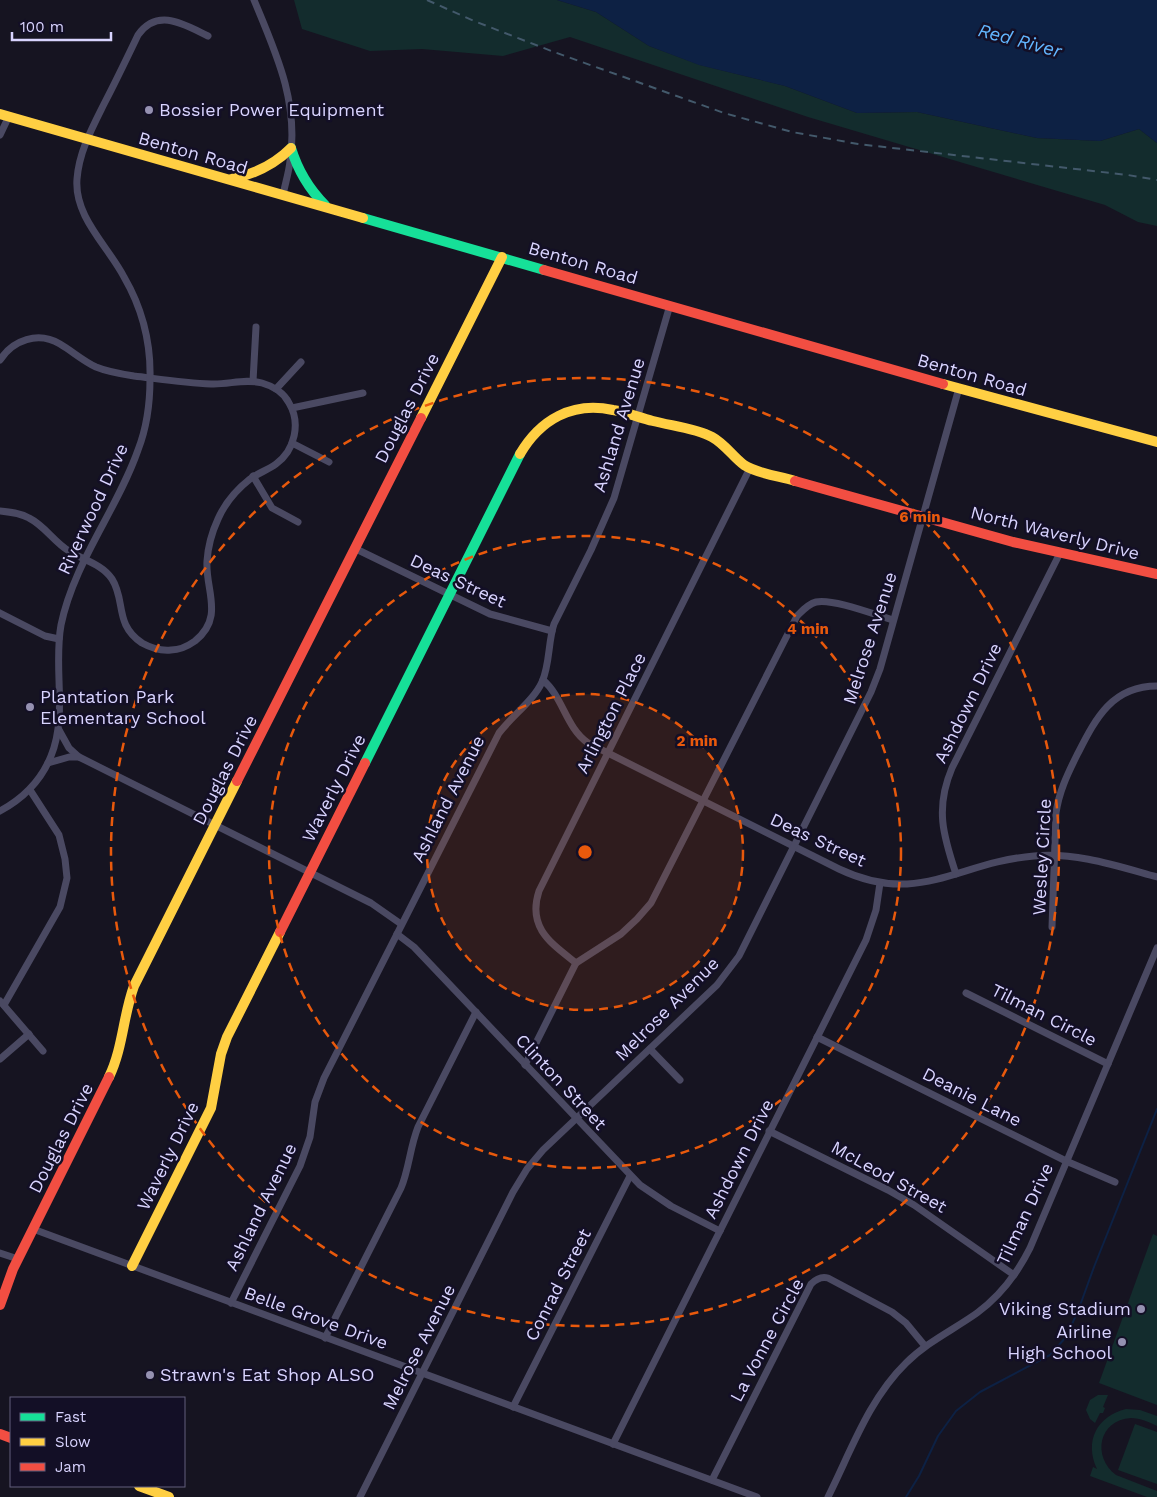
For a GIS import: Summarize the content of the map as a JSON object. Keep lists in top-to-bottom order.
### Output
{
  "streets": {
    "street": [
      "Benton Road",
      "Douglas Drive",
      "Ashland Avenue",
      "Riverwood Drive",
      "North Waverly Drive",
      "Deas Street",
      "Melrose Avenue",
      "Ashdown Drive",
      "Arlington Place",
      "Waverly Drive",
      "Wesley Circle",
      "Tilman Circle",
      "Clinton Street",
      "Deanie Lane",
      "McLeod Street",
      "Tilman Drive",
      "Conrad Street",
      "Belle Grove Drive",
      "La Vonne Circle"
    ]
  },
  "crossings": [
    ["Benton Road", "Douglas Drive"],
    ["Benton Road", "Ashland Avenue"],
    ["Benton Road", "Riverwood Drive"],
    ["Benton Road", "Melrose Avenue"],
    ["Douglas Drive", "Deas Street"],
    ["Douglas Drive", "Belle Grove Drive"],
    ["Ashland Avenue", "North Waverly Drive"],
    ["Ashland Avenue", "Deas Street"],
    ["Ashland Avenue", "Waverly Drive"],
    ["Ashland Avenue", "Clinton Street"],
    ["Ashland Avenue", "Belle Grove Drive"],
    ["North Waverly Drive", "Melrose Avenue"],
    ["North Waverly Drive", "Ashdown Drive"],
    ["North Waverly Drive", "Arlington Place"],
    ["North Waverly Drive", "Waverly Drive"],
    ["Deas Street", "Melrose Avenue"],
    ["Deas Street", "Ashdown Drive"],
    ["Deas Street", "Arlington Place"],
    ["Deas Street", "Waverly Drive"],
    ["Deas Street", "Wesley Circle"],
    ["Melrose Avenue", "Clinton Street"],
    ["Melrose Avenue", "Belle Grove Drive"],
    ["Ashdown Drive", "Clinton Street"],
    ["Ashdown Drive", "Deanie Lane"],
    ["Ashdown Drive", "McLeod Street"],
    ["Ashdown Drive", "Belle Grove Drive"],
    ["Waverly Drive", "Belle Grove Drive"],
    ["Tilman Circle", "Tilman Drive"],
    ["Clinton Street", "Conrad Street"],
    ["Deanie Lane", "Tilman Drive"],
    ["McLeod Street", "Tilman Drive"],
    ["Tilman Drive", "La Vonne Circle"],
    ["Conrad Street", "Belle Grove Drive"],
    ["Belle Grove Drive", "La Vonne Circle"]
  ],
  "water": ["Red River"],
  "places": [
    "Bossier Power Equipment",
    "Plantation Park Elementary School",
    "Viking Stadium",
    "Airline High School",
    "Strawn's Eat Shop ALSO"
  ],
  "legend": ["Fast", "Slow", "Jam"],
  "scale_bar": "100 m",
  "rings": ["6 min", "4 min", "2 min"]
}
